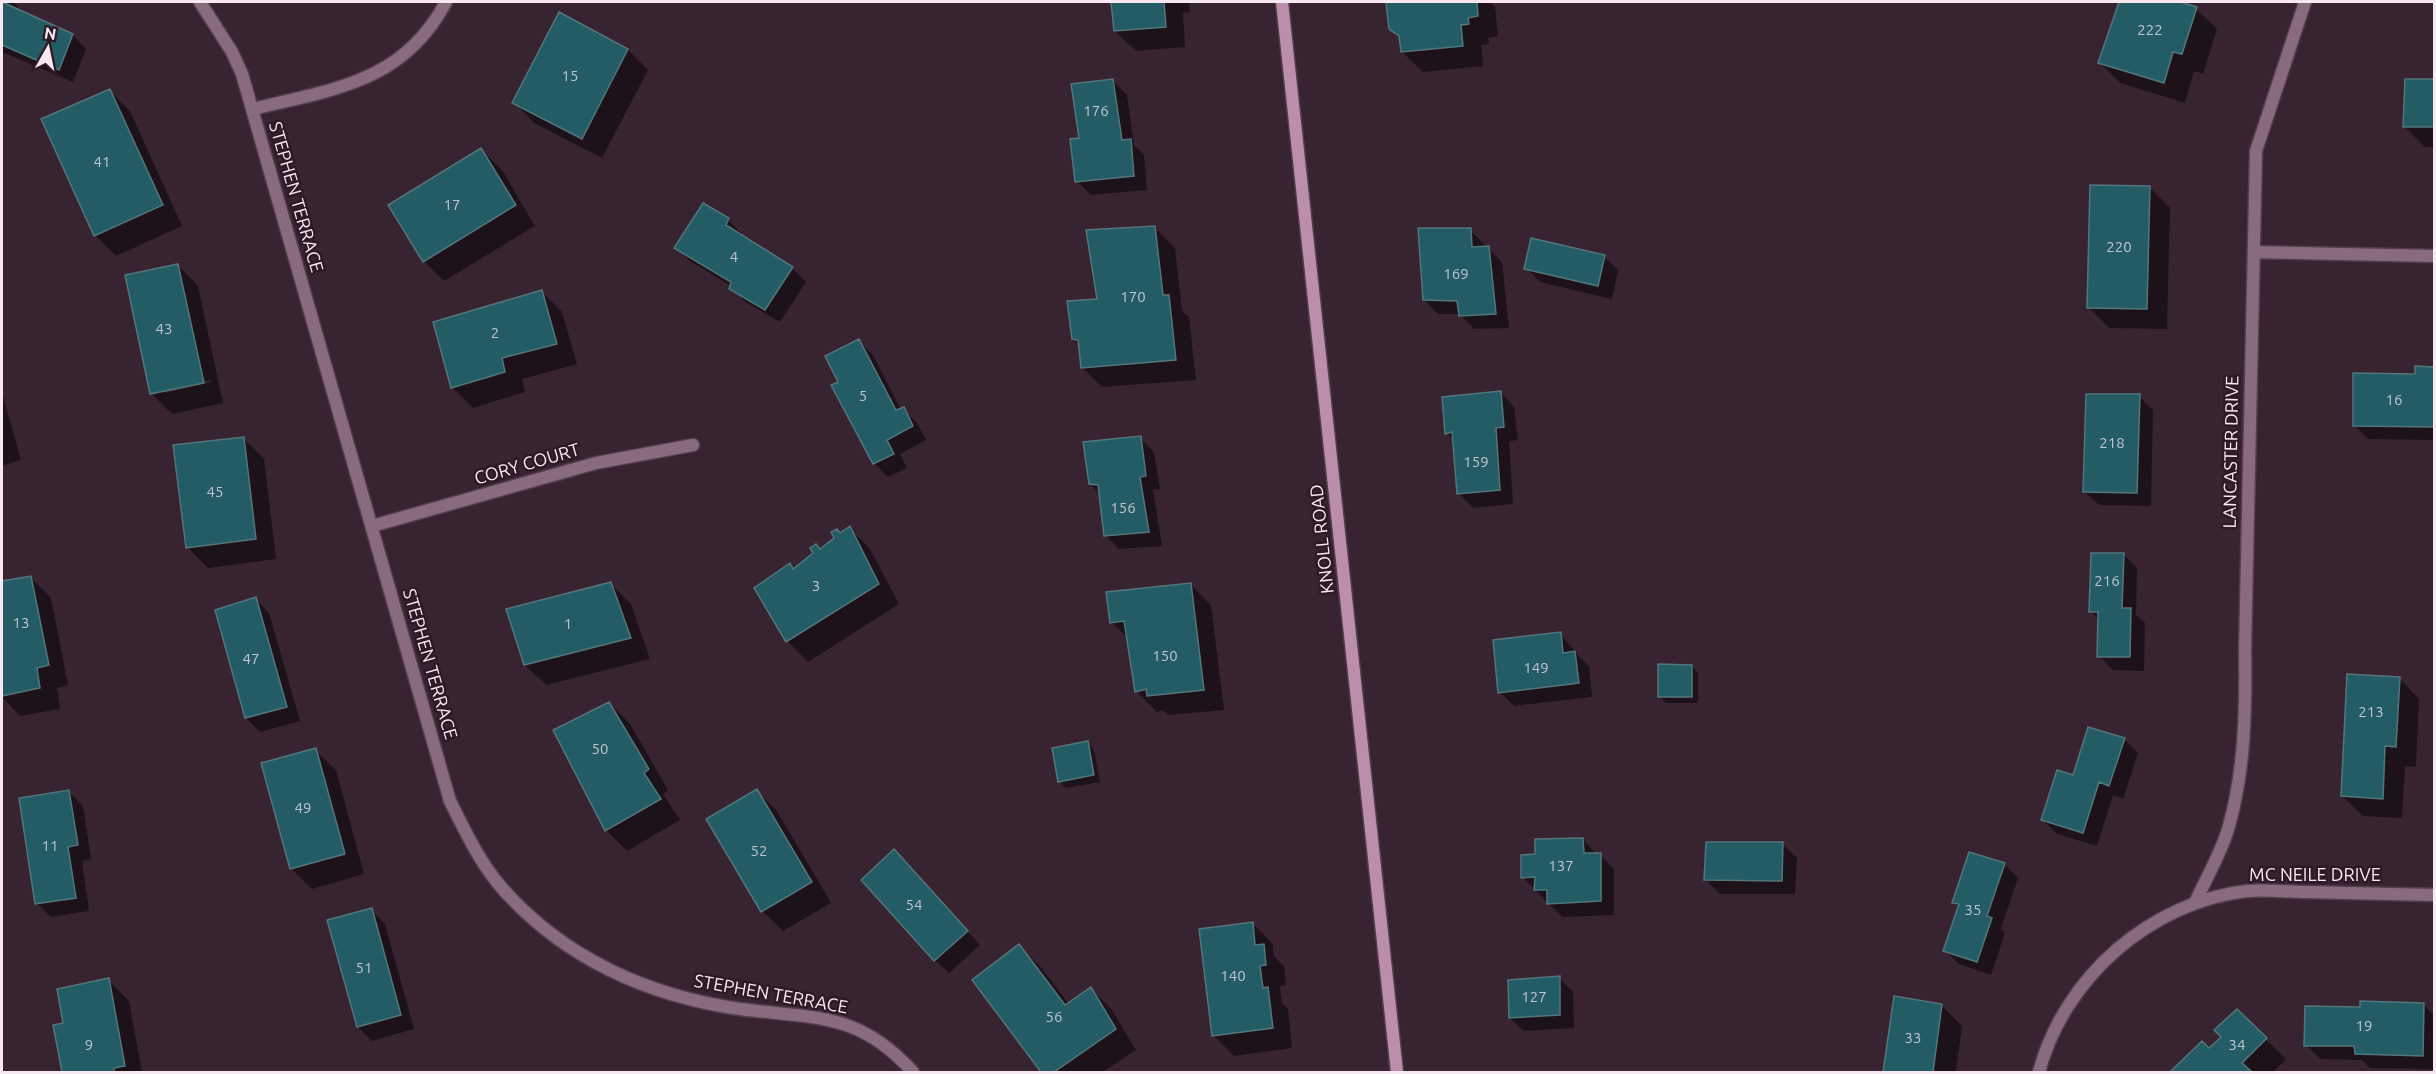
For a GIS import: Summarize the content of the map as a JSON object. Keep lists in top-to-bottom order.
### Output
{
  "streets": {
    "street": [
      "STEPHEN TERRACE",
      "LANCASTER DRIVE",
      "CORY COURT",
      "KNOLL ROAD",
      "MC NEILE DRIVE"
    ]
  },
  "crossings": [
    ["STEPHEN TERRACE", "CORY COURT"],
    ["LANCASTER DRIVE", "MC NEILE DRIVE"]
  ],
  "house_numbers": [
    "222",
    "15",
    "176",
    "41",
    "17",
    "220",
    "4",
    "169",
    "170",
    "43",
    "2",
    "5",
    "16",
    "218",
    "159",
    "45",
    "156",
    "216",
    "3",
    "13",
    "1",
    "150",
    "47",
    "149",
    "213",
    "50",
    "49",
    "11",
    "52",
    "137",
    "54",
    "35",
    "51",
    "140",
    "127",
    "56",
    "19",
    "33",
    "9",
    "34"
  ],
  "north": "top"
}
